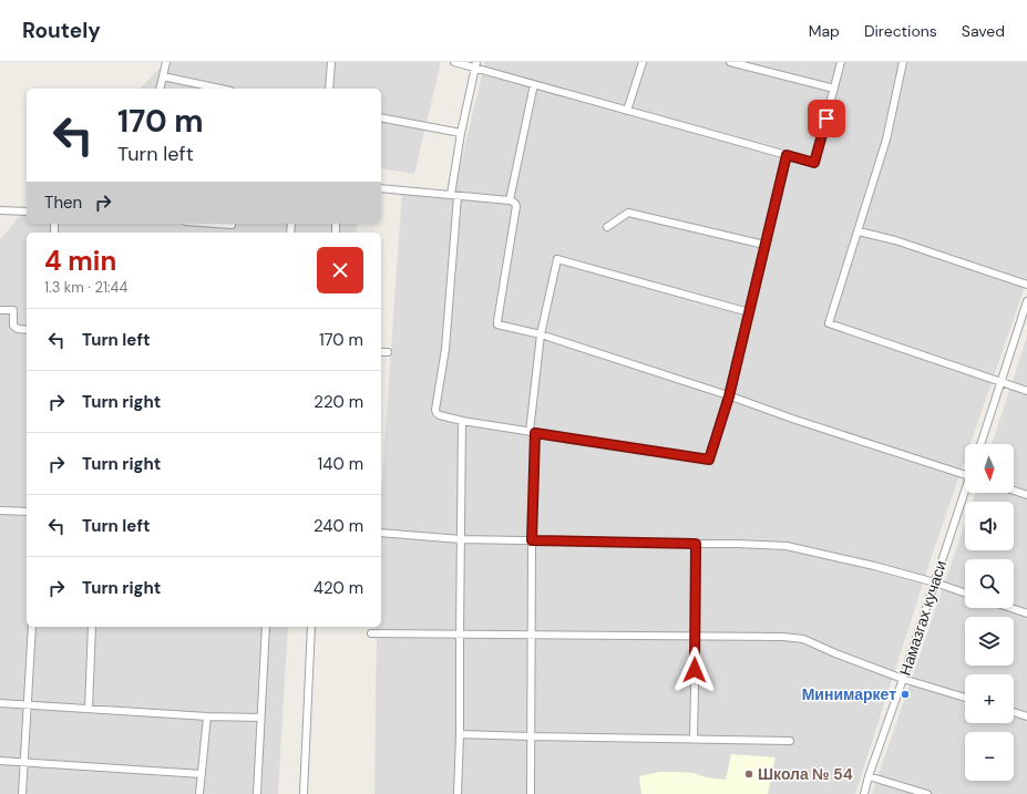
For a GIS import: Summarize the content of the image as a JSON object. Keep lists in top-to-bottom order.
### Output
{
  "streets": {
    "street": ["Намазгах кучаси"]
  },
  "places": ["Минимаркет", "Школа № 54"],
  "north": "bottom",
  "page": {
    "header": "Routely",
    "nav": ["Map", "Directions", "Saved"],
    "turn": ["170 m", "Turn left"],
    "then": "Then",
    "heading": ["4 min", "1.3 km · 21:44"],
    "list": [
      {
        "name": "Turn left",
        "value": "170 m"
      },
      {
        "name": "Turn right",
        "value": "220 m"
      },
      {
        "name": "Turn right",
        "value": "140 m"
      },
      {
        "name": "Turn left",
        "value": "240 m"
      },
      {
        "name": "Turn right",
        "value": "420 m"
      }
    ],
    "map_buttons": ["+", "−"]
  }
}
